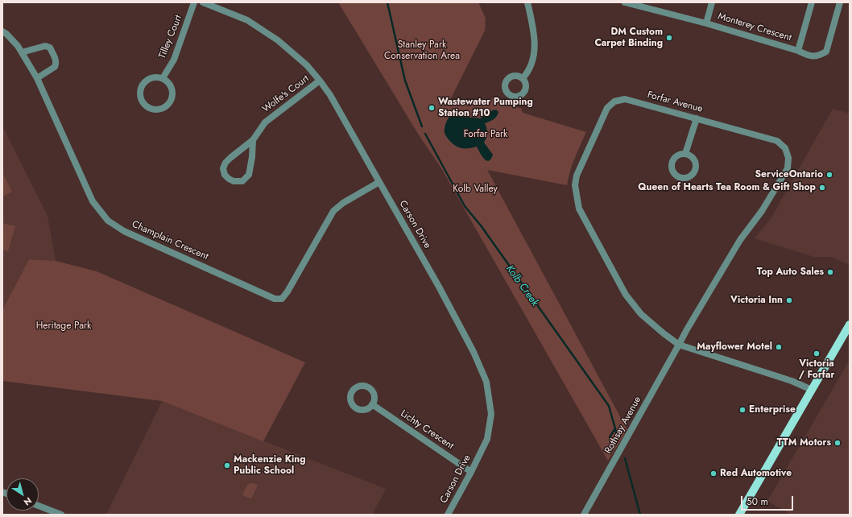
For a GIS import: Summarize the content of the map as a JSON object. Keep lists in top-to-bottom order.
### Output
{
  "streets": {
    "street": [
      "Monterey Crescent",
      "Tilley Court",
      "Wolfe's Court",
      "Forfar Avenue",
      "Carson Drive",
      "Champlain Crescent",
      "Rothsay Avenue",
      "Lichty Crescent"
    ]
  },
  "crossings": [
    ["Wolfe's Court", "Carson Drive"],
    ["Forfar Avenue", "Rothsay Avenue"],
    ["Carson Drive", "Champlain Crescent"],
    ["Carson Drive", "Lichty Crescent"]
  ],
  "water": ["Kolb Creek"],
  "parks": [
    "Stanley Park Conservation Area",
    "Forfar Park",
    "Kolb Valley",
    "Heritage Park"
  ],
  "places": [
    "DM Custom Carpet Binding",
    "Wastewater Pumping Station #10",
    "ServiceOntario",
    "Queen of Hearts Tea Room & Gift Shop",
    "Top Auto Sales",
    "Victoria Inn",
    "Mayflower Motel",
    "Victoria / Forfar",
    "Enterprise",
    "TTM Motors",
    "Mackenzie King Public School",
    "Red Automotive"
  ],
  "scale_bar": "50 m",
  "north": "bottom right"
}
